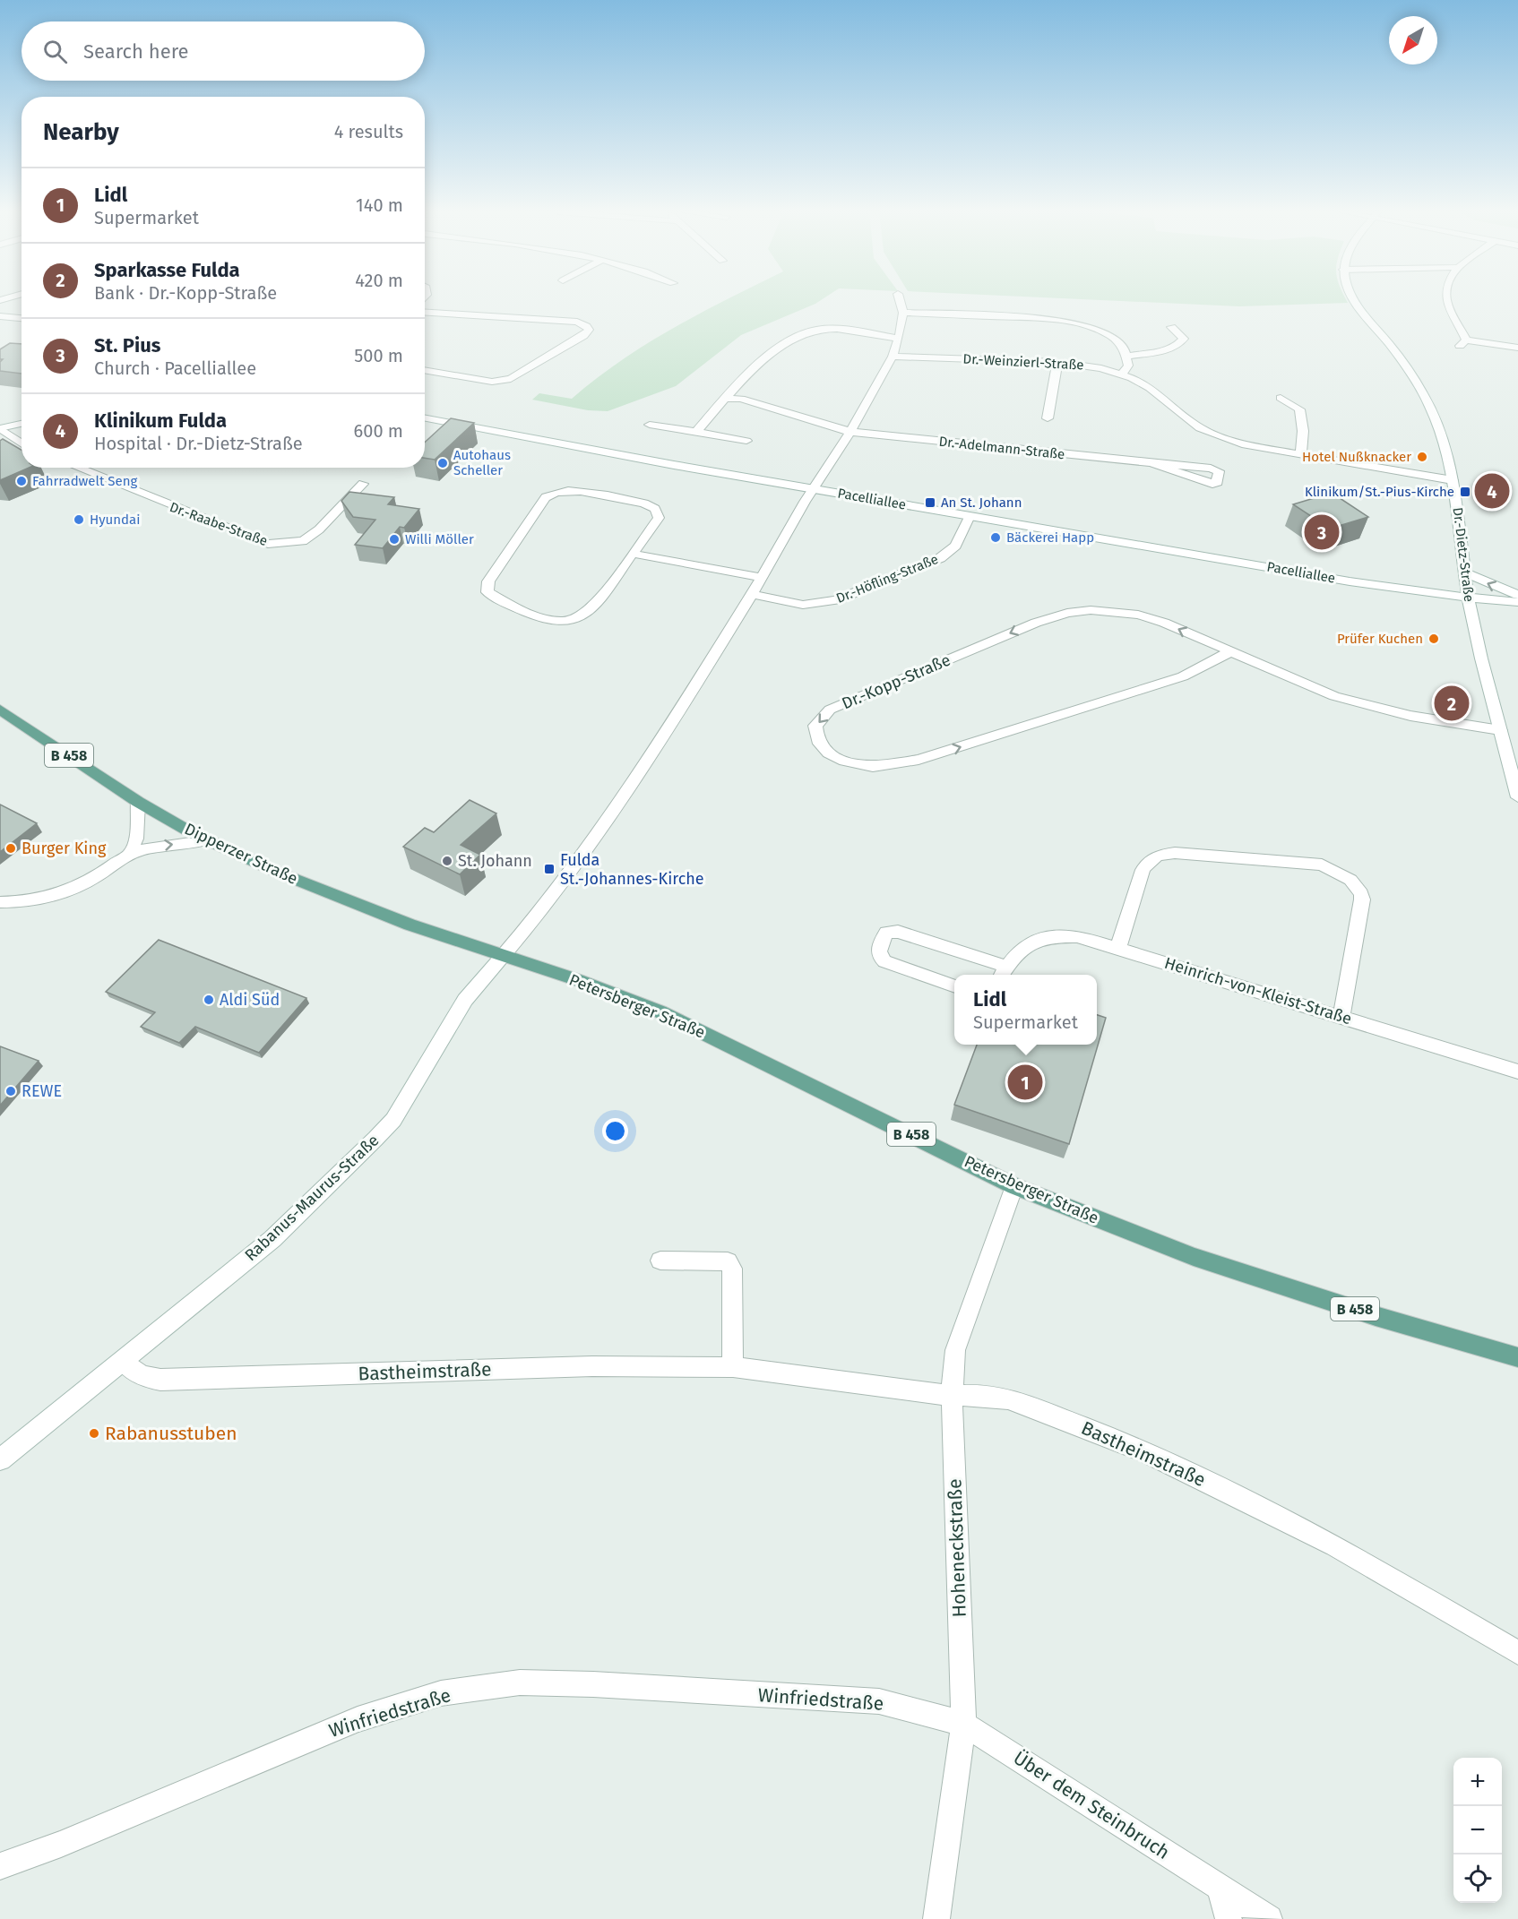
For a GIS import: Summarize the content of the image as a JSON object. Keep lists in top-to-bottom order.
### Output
{
  "streets": {
    "main road": ["B 458", "Dipperzer Straße", "Petersberger Straße"],
    "street": [
      "Dr.-Weinzierl-Straße",
      "Dr.-Adelmann-Straße",
      "Pacelliallee",
      "Dr.-Raabe-Straße",
      "Dr.-Dietz-Straße",
      "Dr.-Höfling-Straße",
      "Dr.-Kopp-Straße",
      "Heinrich-von-Kleist-Straße",
      "Rabanus-Maurus-Straße",
      "Bastheimstraße",
      "Hoheneckstraße",
      "Winfriedstraße",
      "Über dem Steinbruch"
    ]
  },
  "crossings": [
    ["Dr.-Weinzierl-Straße", "Dr.-Dietz-Straße"],
    ["Pacelliallee", "Dr.-Dietz-Straße"],
    ["Pacelliallee", "Dr.-Höfling-Straße"],
    ["Dr.-Dietz-Straße", "Dr.-Kopp-Straße"],
    ["Dipperzer Straße", "Petersberger Straße"],
    ["Dipperzer Straße", "Rabanus-Maurus-Straße"],
    ["Petersberger Straße", "Rabanus-Maurus-Straße"],
    ["Petersberger Straße", "Hoheneckstraße"],
    ["Rabanus-Maurus-Straße", "Bastheimstraße"],
    ["Bastheimstraße", "Hoheneckstraße"],
    ["Hoheneckstraße", "Winfriedstraße"],
    ["Hoheneckstraße", "Über dem Steinbruch"],
    ["Winfriedstraße", "Über dem Steinbruch"]
  ],
  "places": {
    "other": [
      "Hotel Nußknacker",
      "Autohaus Scheller",
      "Fahrradwelt Seng",
      "Hyundai",
      "Bäckerei Happ",
      "Willi Möller",
      "Prüfer Kuchen",
      "Burger King",
      "St. Johann",
      "Aldi Süd",
      "REWE",
      "Rabanusstuben"
    ],
    "transit": ["Klinikum/St.-Pius-Kirche", "An St. Johann", "Fulda St.-Johannes-Kirche"]
  },
  "north": "bottom left",
  "page": {
    "search": "Search here",
    "heading": ["Nearby", "4 results"],
    "list": [
      {
        "mark": "1",
        "name": "Lidl",
        "note": "Supermarket",
        "value": "140 m"
      },
      {
        "mark": "2",
        "name": "Sparkasse Fulda",
        "note": "Bank · Dr.-Kopp-Straße",
        "value": "420 m"
      },
      {
        "mark": "3",
        "name": "St. Pius",
        "note": "Church · Pacelliallee",
        "value": "500 m"
      },
      {
        "mark": "4",
        "name": "Klinikum Fulda",
        "note": "Hospital · Dr.-Dietz-Straße",
        "value": "600 m"
      }
    ],
    "pins": [
      "4",
      "3",
      "2",
      "1"
    ],
    "popup": ["Lidl", "Supermarket"],
    "map_buttons": ["+", "−"]
  }
}
